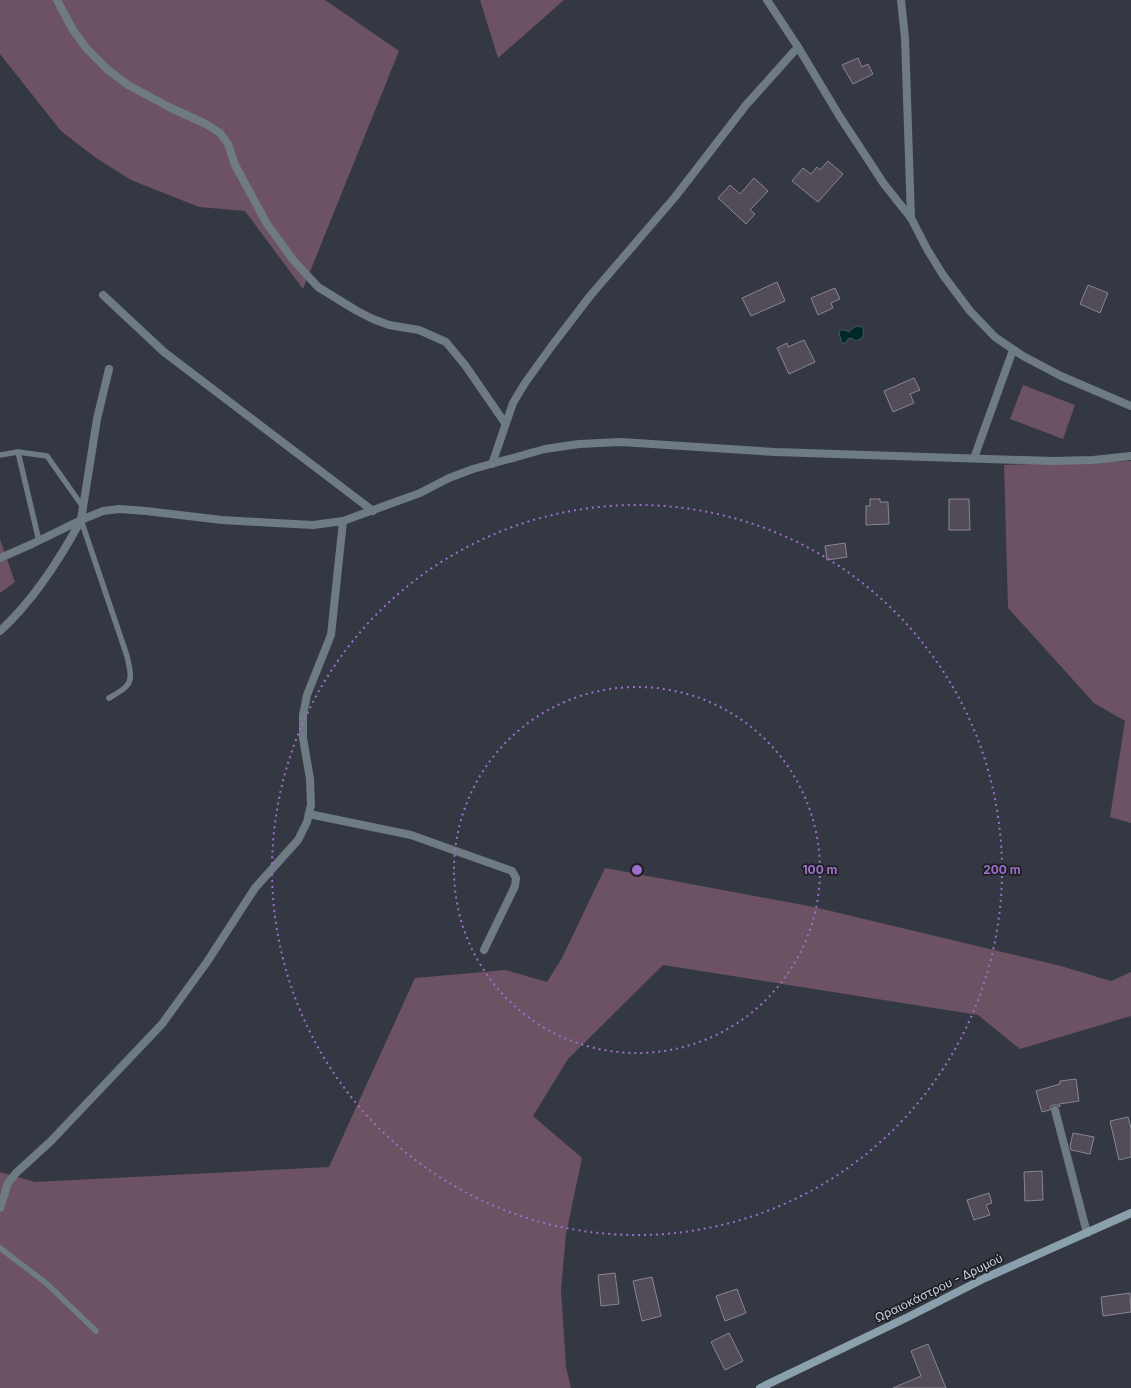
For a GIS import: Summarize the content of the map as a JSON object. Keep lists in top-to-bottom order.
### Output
{
  "streets": {
    "main road": ["Ωραιοκάστρου - Δρυμού"]
  },
  "rings": ["100 m", "200 m"]
}
